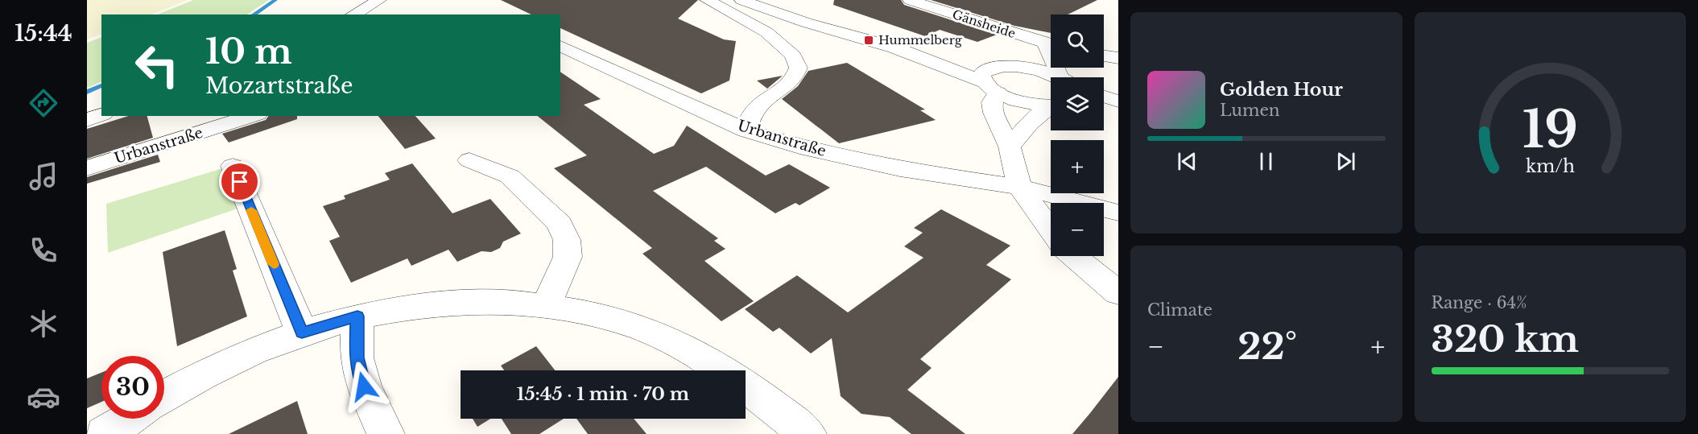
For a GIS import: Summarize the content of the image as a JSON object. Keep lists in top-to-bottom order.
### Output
{
  "streets": {
    "street": ["Gänsheide", "Urbanstraße"]
  },
  "places": {
    "transit": ["Hummelberg"]
  },
  "page": {
    "tabs": "15:44",
    "map_buttons": ["+", "−"],
    "turn": ["10 m", "Mozartstraße"],
    "song": ["Golden Hour", "Lumen"],
    "tile": [
      "Climate",
      ["Range · 64%", "320 km"]
    ],
    "heat": ["−", "22°", "+"],
    "limit": "30",
    "trip": "15:45 · 1 min · 70 m",
    "gauge": ["19", "km/h"]
  }
}
